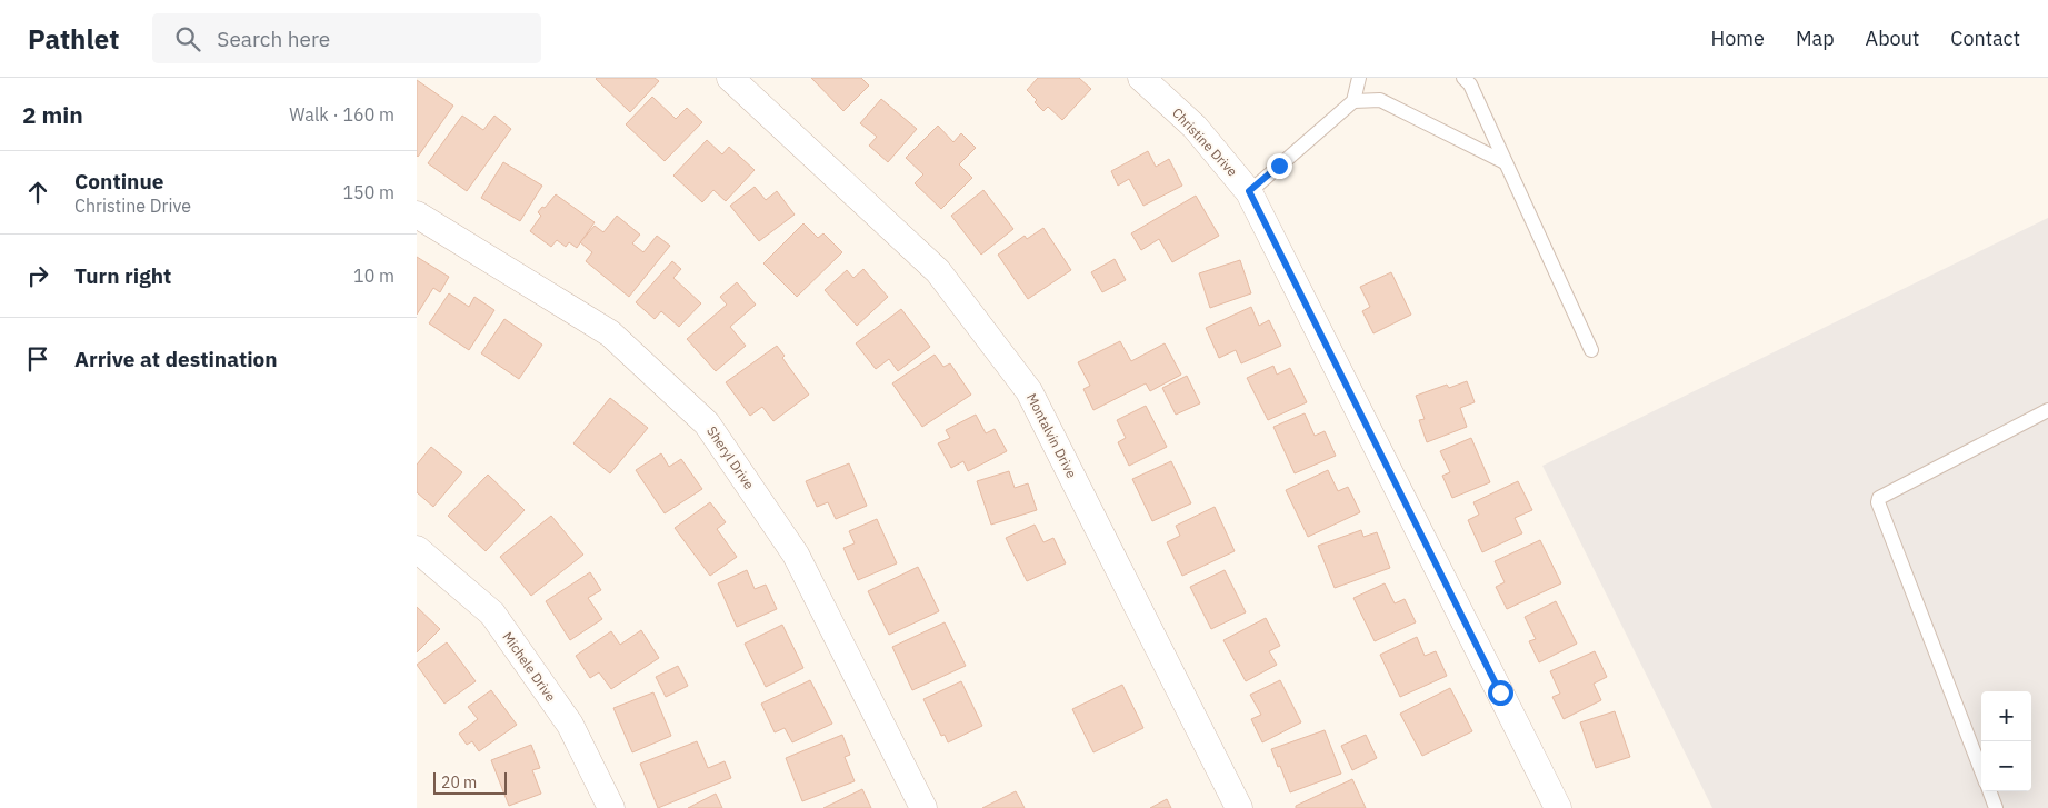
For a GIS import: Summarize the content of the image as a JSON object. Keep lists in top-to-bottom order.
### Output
{
  "streets": {
    "street": [
      "Christine Drive",
      "Montalvin Drive",
      "Sheryl Drive",
      "Michele Drive"
    ]
  },
  "scale_bar": "20 m",
  "page": {
    "header": "Pathlet",
    "search": "Search here",
    "nav": [
      "Home",
      "Map",
      "About",
      "Contact"
    ],
    "heading": ["2 min", "Walk · 160 m"],
    "list": [
      ["Continue", "Christine Drive", "150 m"],
      ["Turn right", "10 m"],
      "Arrive at destination"
    ],
    "map_buttons": ["+", "−"],
    "scale": "20 m"
  }
}
